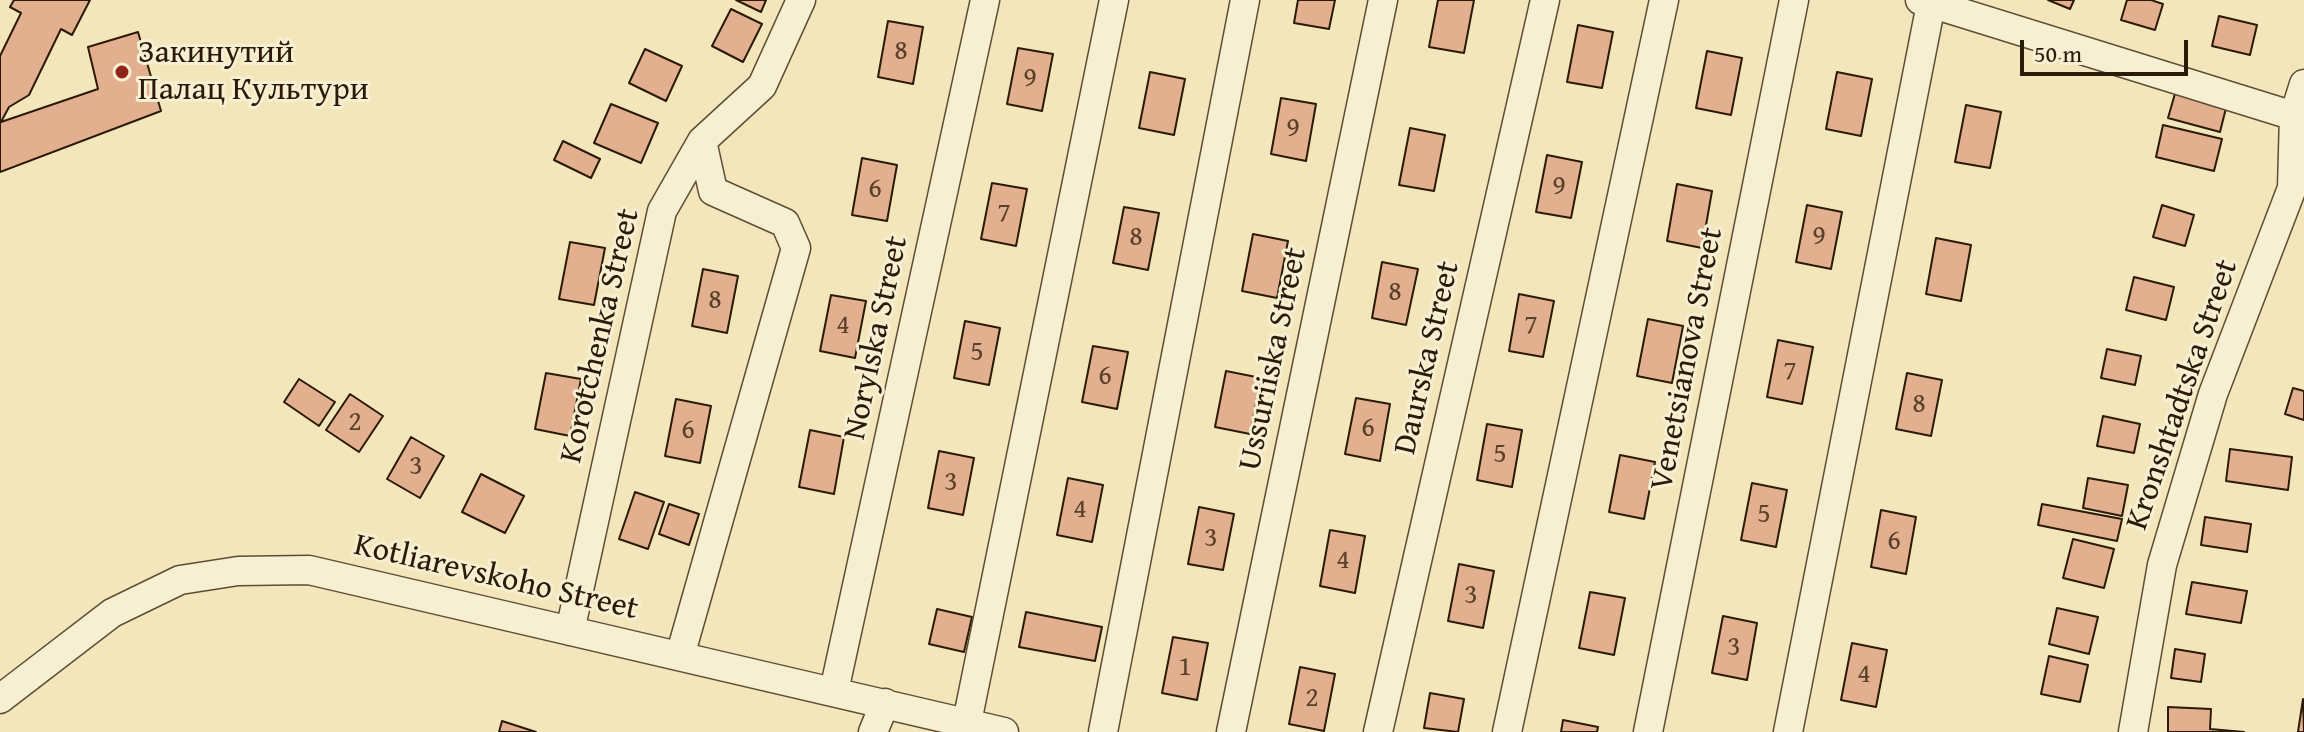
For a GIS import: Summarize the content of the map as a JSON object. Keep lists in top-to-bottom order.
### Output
{
  "streets": {
    "street": [
      "Korotchenka Street",
      "Norylska Street",
      "Daurska Street",
      "Ussuriiska Street",
      "Venetsianova Street",
      "Kronshtadtska Street",
      "Kotliarevskoho Street"
    ]
  },
  "crossings": [
    ["Korotchenka Street", "Kotliarevskoho Street"],
    ["Norylska Street", "Kotliarevskoho Street"]
  ],
  "places": ["Закинутий Палац Культури"],
  "house_numbers": [
    "8",
    "9",
    "9",
    "9",
    "6",
    "7",
    "9",
    "8",
    "8",
    "8",
    "4",
    "7",
    "5",
    "7",
    "6",
    "8",
    "2",
    "6",
    "6",
    "5",
    "3",
    "3",
    "4",
    "5",
    "3",
    "6",
    "4",
    "3",
    "3",
    "1",
    "4",
    "2"
  ],
  "scale_bar": "50 m"
}
